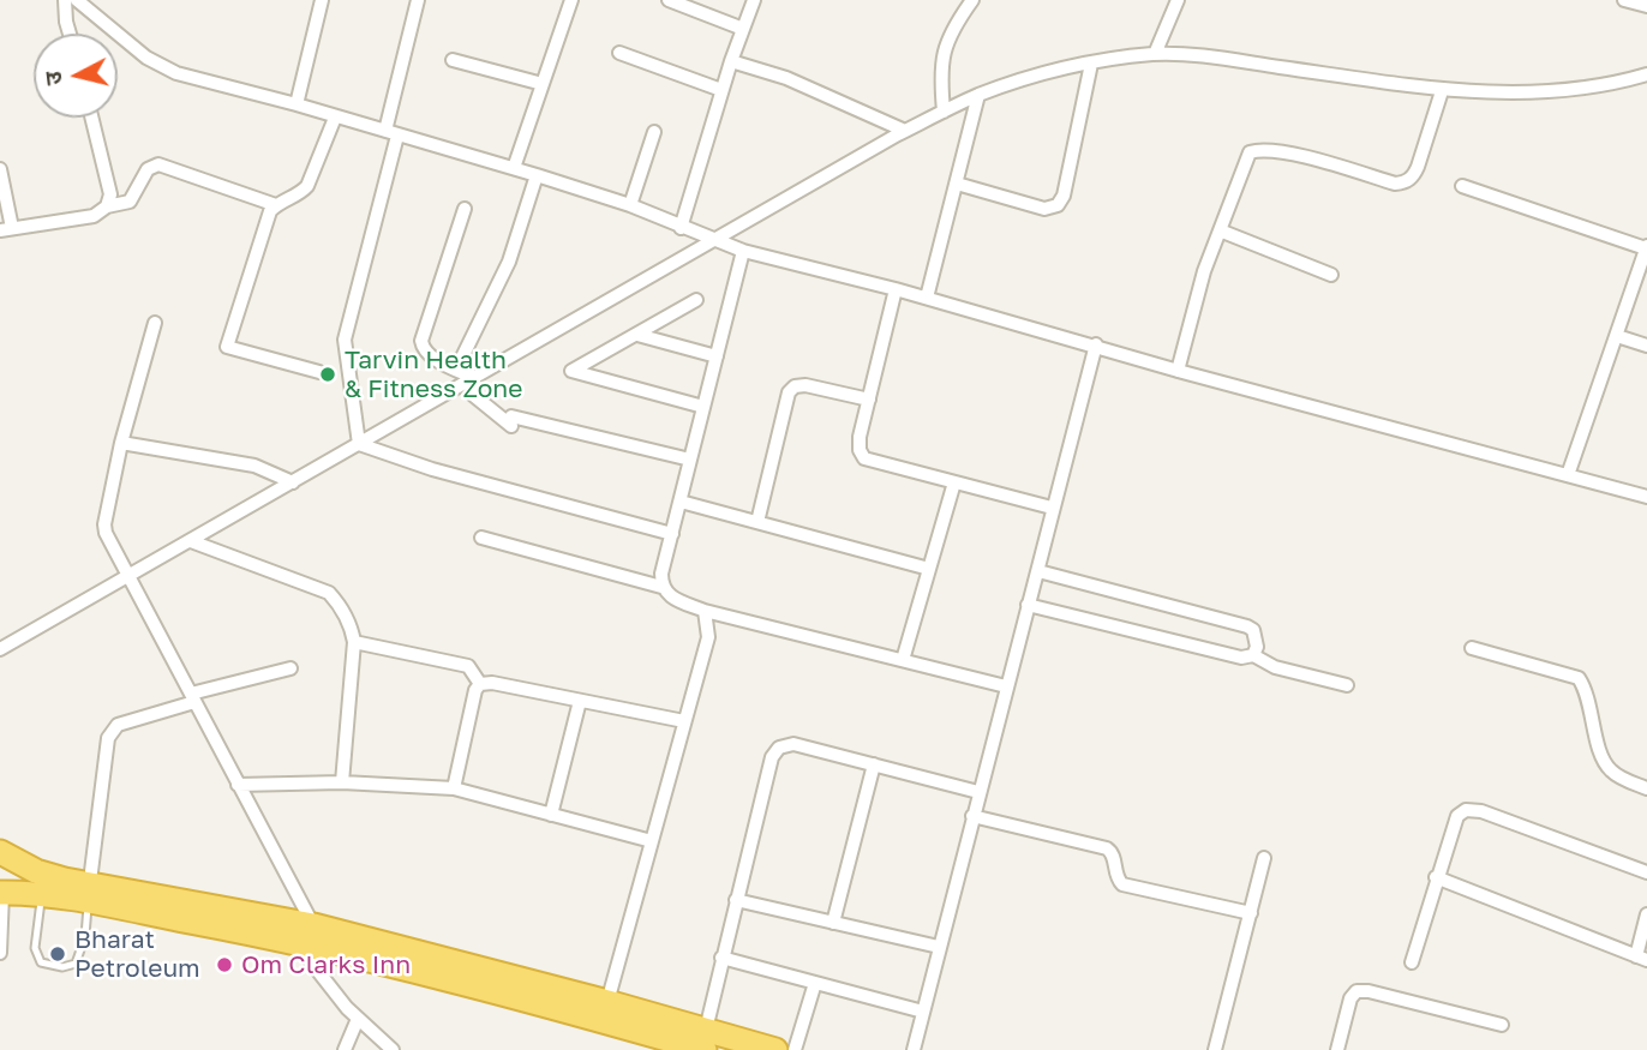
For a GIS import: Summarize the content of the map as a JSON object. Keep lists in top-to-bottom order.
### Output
{
  "places": ["Tarvin Health & Fitness Zone", "Bharat Petroleum", "Om Clarks Inn"],
  "north": "left"
}
